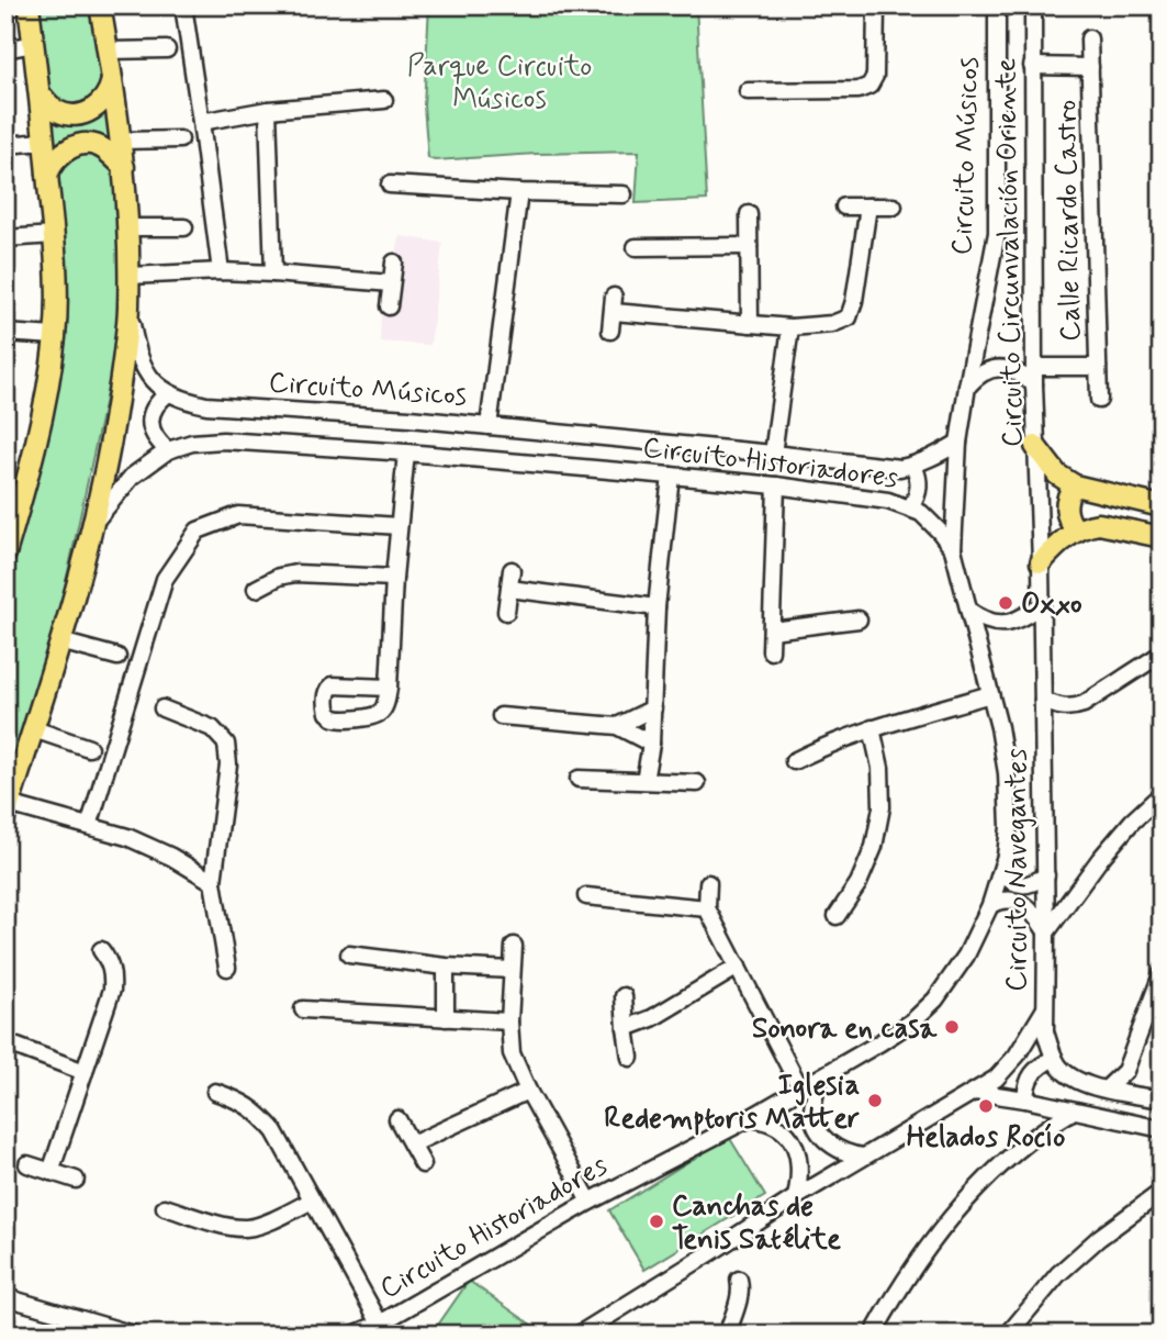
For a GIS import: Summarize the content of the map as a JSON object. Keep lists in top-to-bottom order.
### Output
{
  "streets": {
    "main road": ["Circuito Circunvalación Oriente", "Circuito Historiadores"],
    "street": ["Circuito Músicos", "Calle Ricardo Castro", "Circuito Navegantes"]
  },
  "crossings": [
    ["Circuito Músicos", "Circuito Historiadores"],
    ["Calle Ricardo Castro", "Circuito Circunvalación Oriente"],
    ["Circuito Circunvalación Oriente", "Circuito Navegantes"]
  ],
  "parks": ["Parque Circuito Músicos"],
  "places": [
    "Oxxo",
    "Sonora en casa",
    "Iglesia Redemptoris Matter",
    "Helados Rocío",
    "Canchas de Tenis Satélite"
  ]
}
